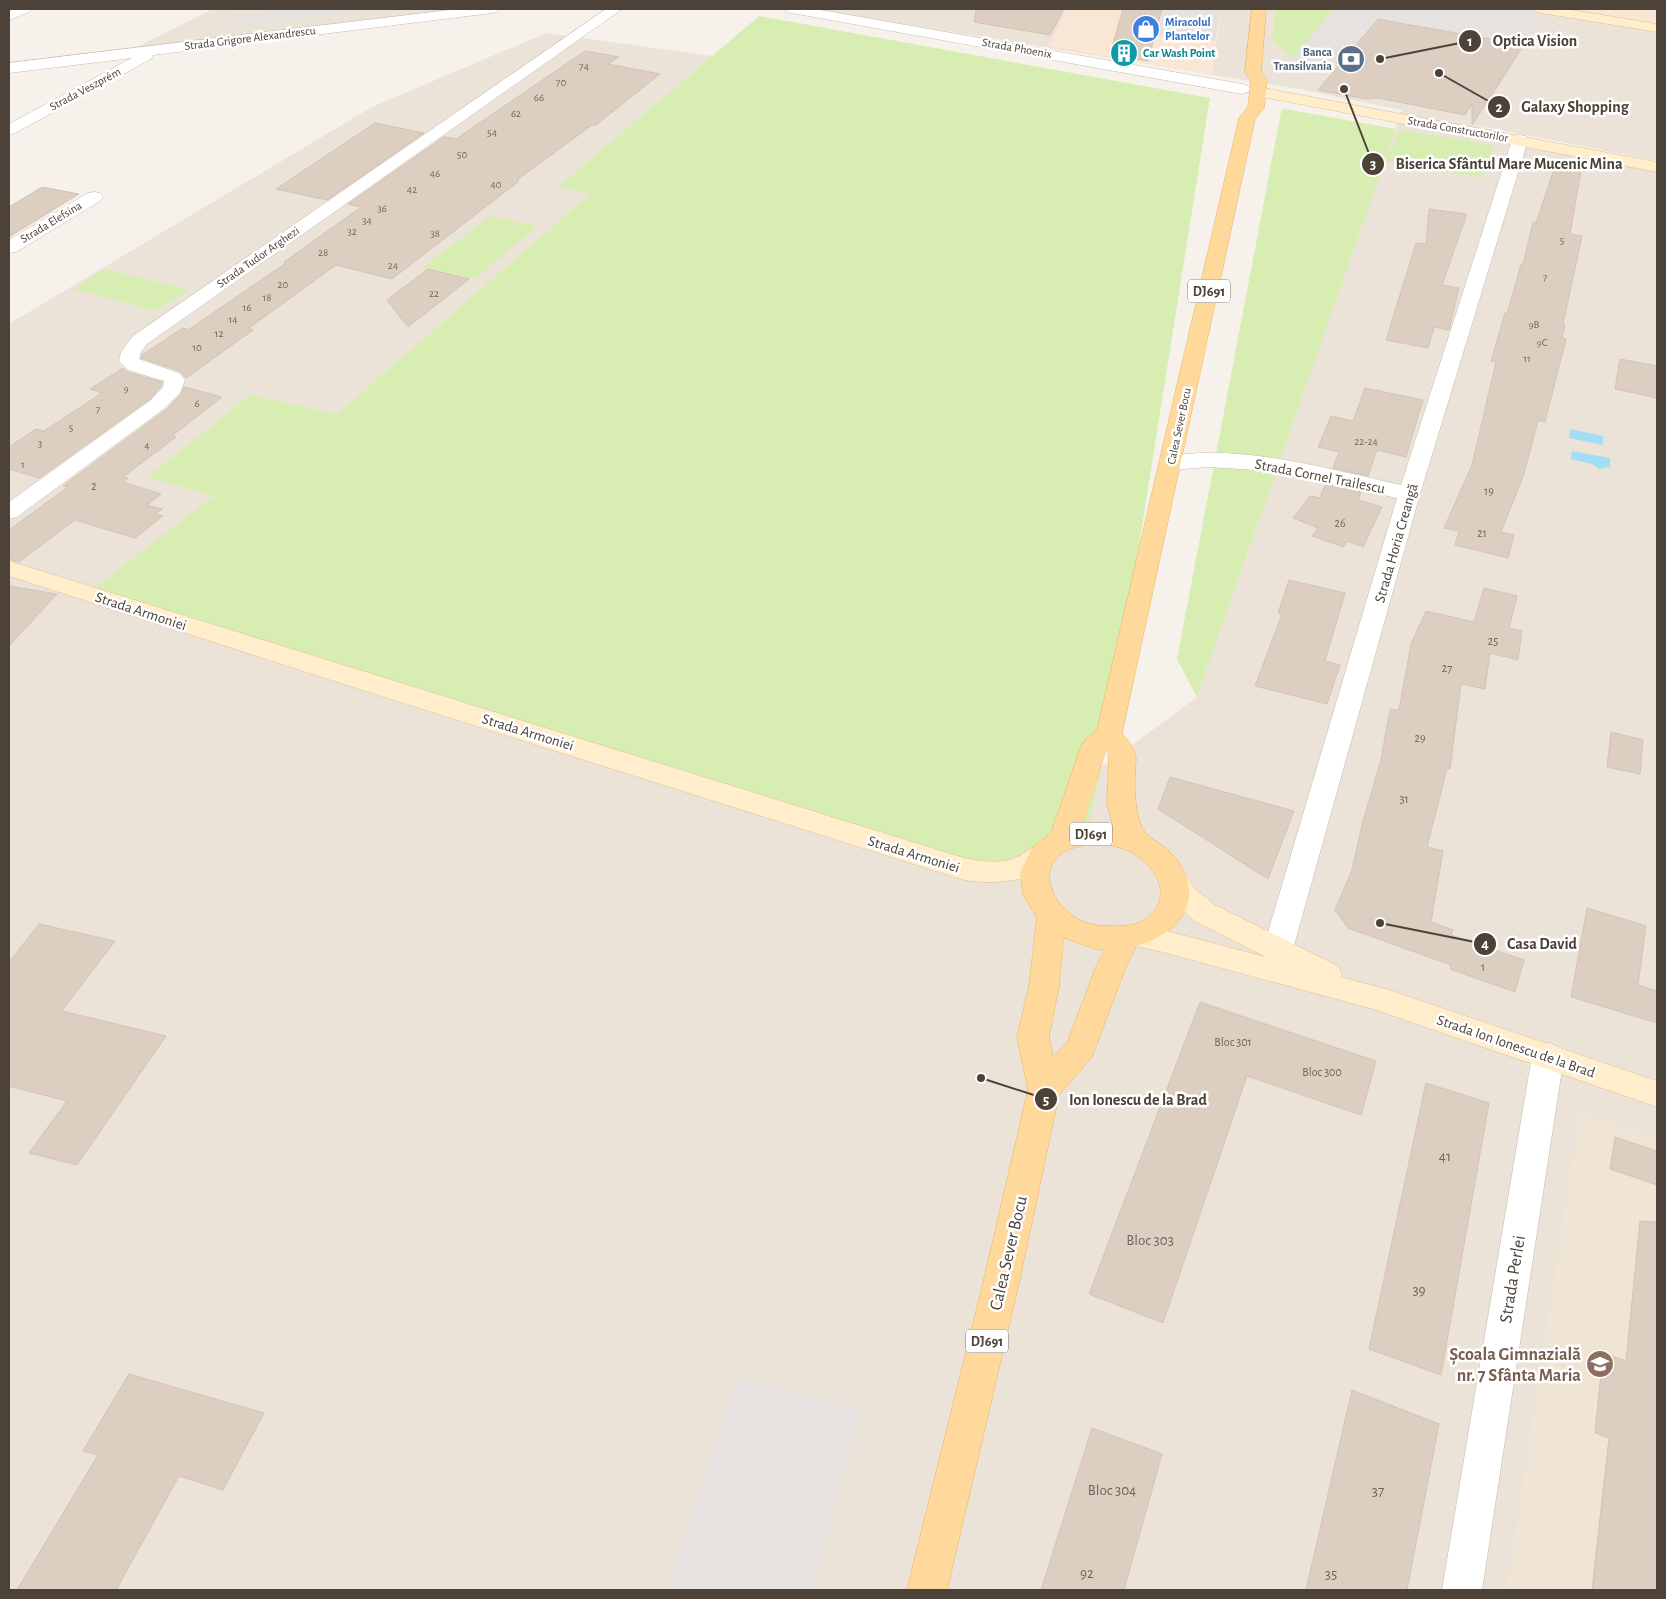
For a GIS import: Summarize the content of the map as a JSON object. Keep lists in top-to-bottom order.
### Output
{
  "streets": {
    "main road": ["DJ691", "Calea Sever Bocu"],
    "street": [
      "Strada Grigore Alexandrescu",
      "Strada Phoenix",
      "Strada Veszprém",
      "Strada Constructorilor",
      "Strada Elefsina",
      "Strada Tudor Arghezi",
      "Strada Cornel Trailescu",
      "Strada Horia Creangă",
      "Strada Armoniei",
      "Strada Ion Ionescu de la Brad",
      "Strada Perlei"
    ]
  },
  "crossings": [
    ["Strada Grigore Alexandrescu", "Strada Veszprém"],
    ["Strada Phoenix", "Strada Constructorilor"],
    ["Strada Phoenix", "Calea Sever Bocu"],
    ["Strada Constructorilor", "Calea Sever Bocu"],
    ["Strada Constructorilor", "Strada Horia Creangă"],
    ["DJ691", "Calea Sever Bocu"],
    ["DJ691", "Strada Armoniei"],
    ["DJ691", "Strada Ion Ionescu de la Brad"],
    ["Calea Sever Bocu", "Strada Cornel Trailescu"],
    ["Calea Sever Bocu", "Strada Armoniei"],
    ["Calea Sever Bocu", "Strada Ion Ionescu de la Brad"],
    ["Strada Cornel Trailescu", "Strada Horia Creangă"],
    ["Strada Horia Creangă", "Strada Ion Ionescu de la Brad"],
    ["Strada Armoniei", "Strada Ion Ionescu de la Brad"],
    ["Strada Ion Ionescu de la Brad", "Strada Perlei"]
  ],
  "places": {
    "shop": ["Miracolul Plantelor"],
    "building": ["Car Wash Point"],
    "bank": ["Banca Transilvania"],
    "other": [
      "Optica Vision",
      "Galaxy Shopping",
      "Biserica Sfântul Mare Mucenic Mina",
      "Casa David",
      "Ion Ionescu de la Brad"
    ],
    "school or university": ["Școala Gimnazială nr. 7 Sfânta Maria"]
  },
  "house_numbers": [
    "74",
    "70",
    "66",
    "62",
    "54",
    "50",
    "46",
    "40",
    "42",
    "36",
    "34",
    "32",
    "38",
    "5",
    "28",
    "24",
    "7",
    "20",
    "22",
    "18",
    "16",
    "14",
    "9B",
    "12",
    "9C",
    "10",
    "11",
    "9",
    "6",
    "7",
    "5",
    "22-24",
    "3",
    "4",
    "1",
    "2",
    "19",
    "26",
    "21",
    "25",
    "27",
    "29",
    "31",
    "1",
    "Bloc 301",
    "Bloc 300",
    "41",
    "Bloc 303",
    "39",
    "Bloc 304",
    "37",
    "92",
    "35"
  ]
}
